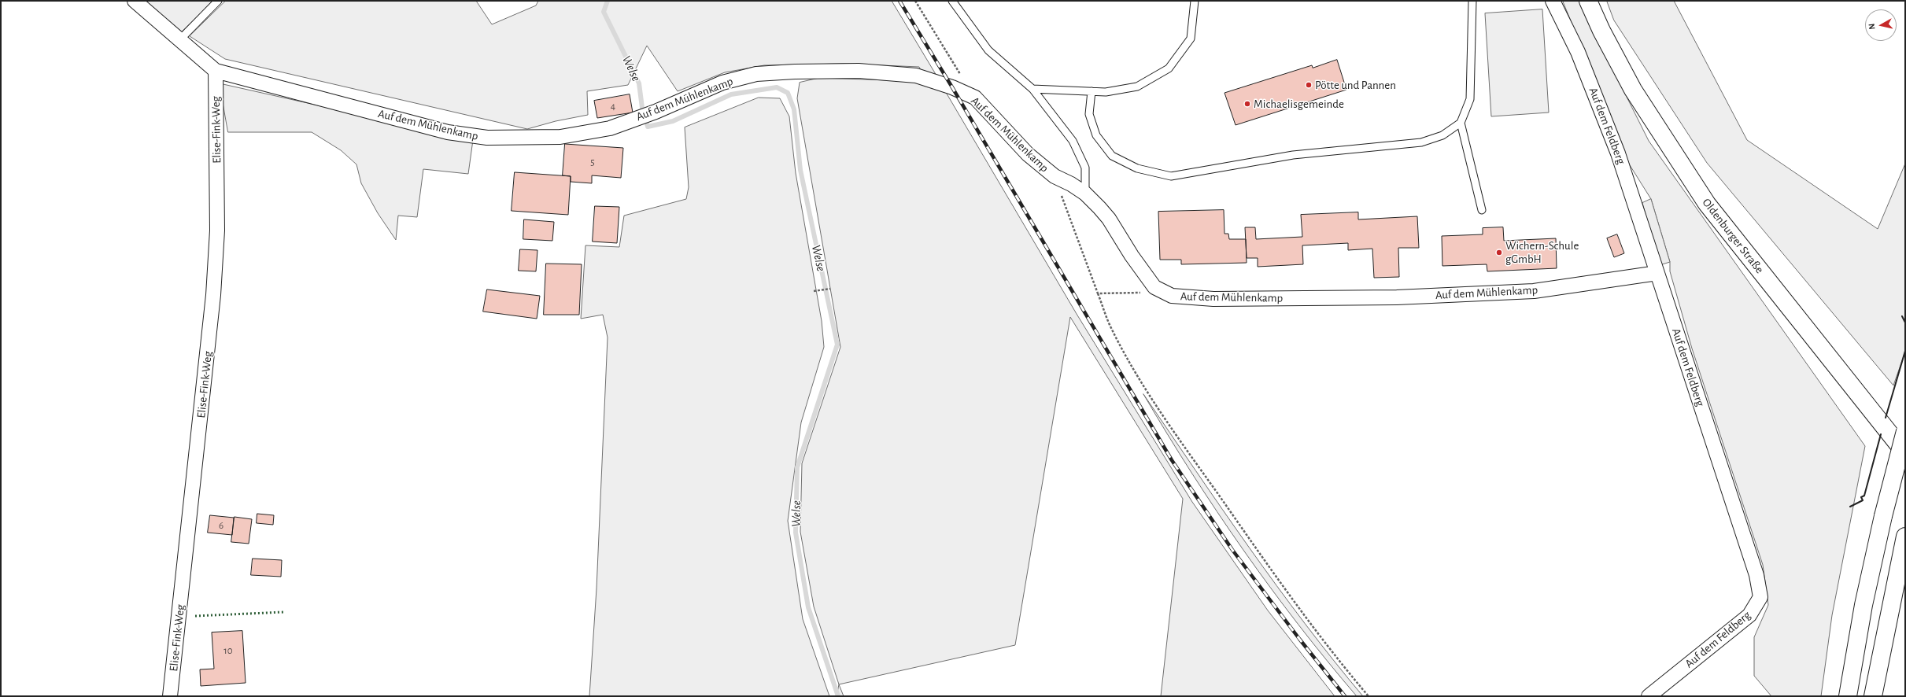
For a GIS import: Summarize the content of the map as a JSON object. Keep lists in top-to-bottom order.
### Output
{
  "streets": {
    "main road": ["Oldenburger Straße"],
    "street": ["Auf dem Mühlenkamp", "Auf dem Feldberg", "Elise-Fink-Weg"]
  },
  "crossings": [
    ["Auf dem Mühlenkamp", "Auf dem Feldberg"],
    ["Auf dem Mühlenkamp", "Elise-Fink-Weg"]
  ],
  "water": ["Welse"],
  "places": ["Pötte und Pannen", "Michaelisgemeinde", "Wichern-Schule gGmbH"],
  "house_numbers": [
    "4",
    "5",
    "6",
    "10"
  ],
  "north": "left"
}
